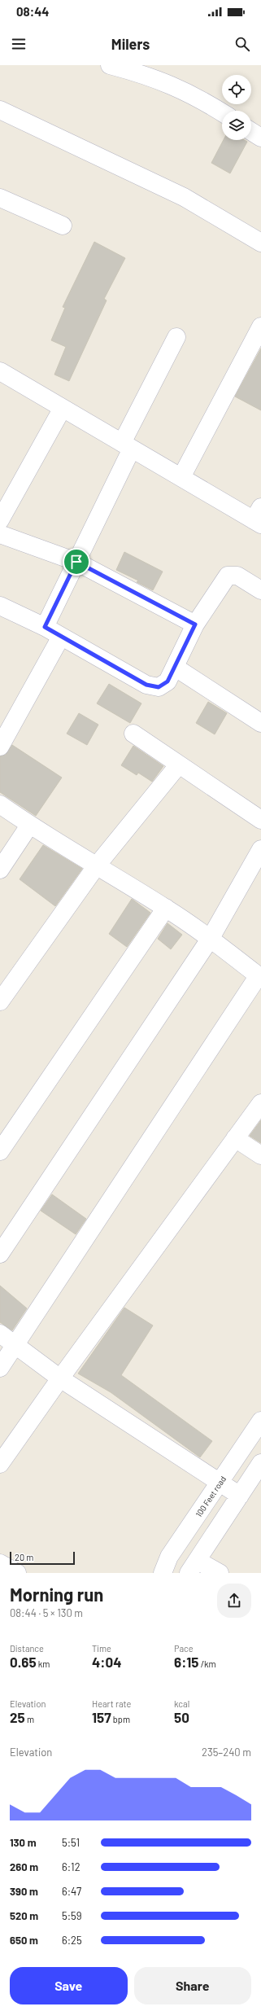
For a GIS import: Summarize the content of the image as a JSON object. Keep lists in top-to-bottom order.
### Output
{
  "streets": {
    "street": ["100 Feet road"]
  },
  "scale_bar": "20 m",
  "page": {
    "status": "08:44",
    "header": "Milers",
    "scale": "20 m",
    "heading": ["Morning run", "08:44 · 5 × 130 m"],
    "stats": [
      ["Distance", "0.65 km"],
      ["Time", "4:04"],
      ["Pace", "6:15 /km"],
      ["Elevation", "25 m"],
      ["Heart rate", "157 bpm"],
      ["kcal", "50"]
    ],
    "chart": ["Elevation", "235–240 m"],
    "list": [
      {
        "name": "130 m",
        "note": "5:51"
      },
      {
        "name": "260 m",
        "note": "6:12"
      },
      {
        "name": "390 m",
        "note": "6:47"
      },
      {
        "name": "520 m",
        "note": "5:59"
      },
      {
        "name": "650 m",
        "note": "6:25"
      }
    ],
    "buttons": ["Save", "Share"]
  }
}
